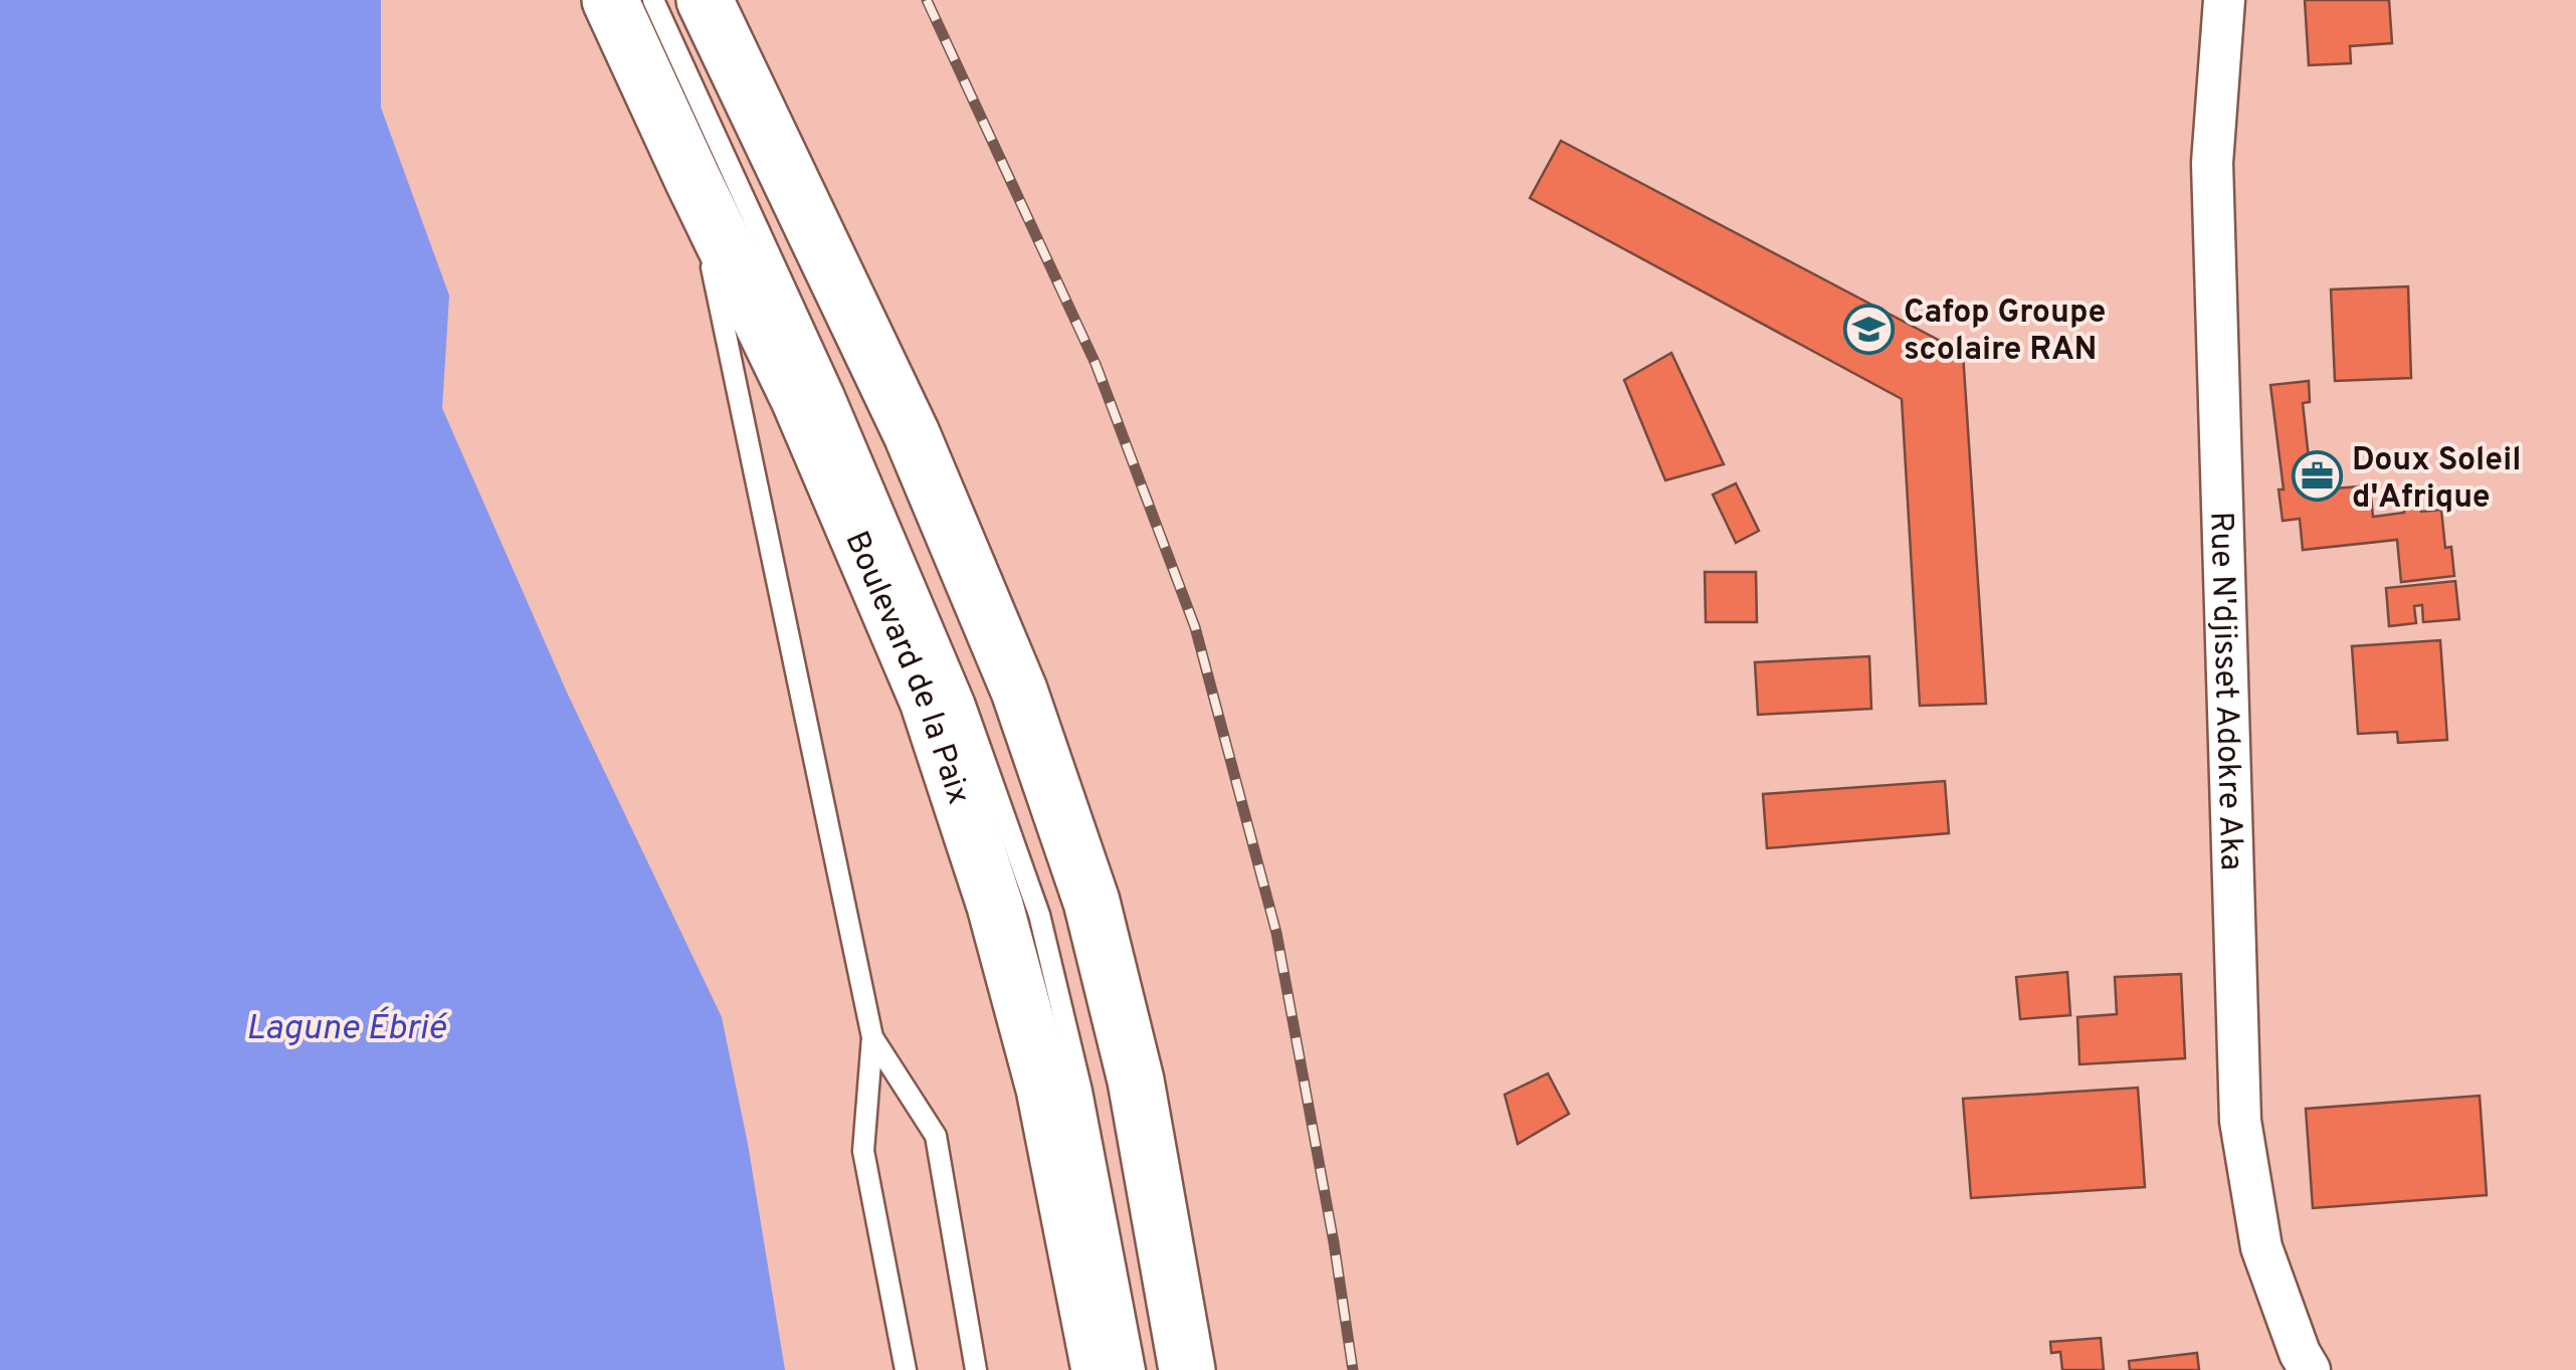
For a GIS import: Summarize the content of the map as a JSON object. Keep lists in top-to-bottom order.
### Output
{
  "streets": {
    "main road": ["Boulevard de la Paix"],
    "street": ["Rue N'djisset Adokre Aka"]
  },
  "water": ["Lagune Ébrié"],
  "places": {
    "school or university": ["Cafop Groupe scolaire RAN"],
    "office": ["Doux Soleil d'Afrique"]
  }
}
